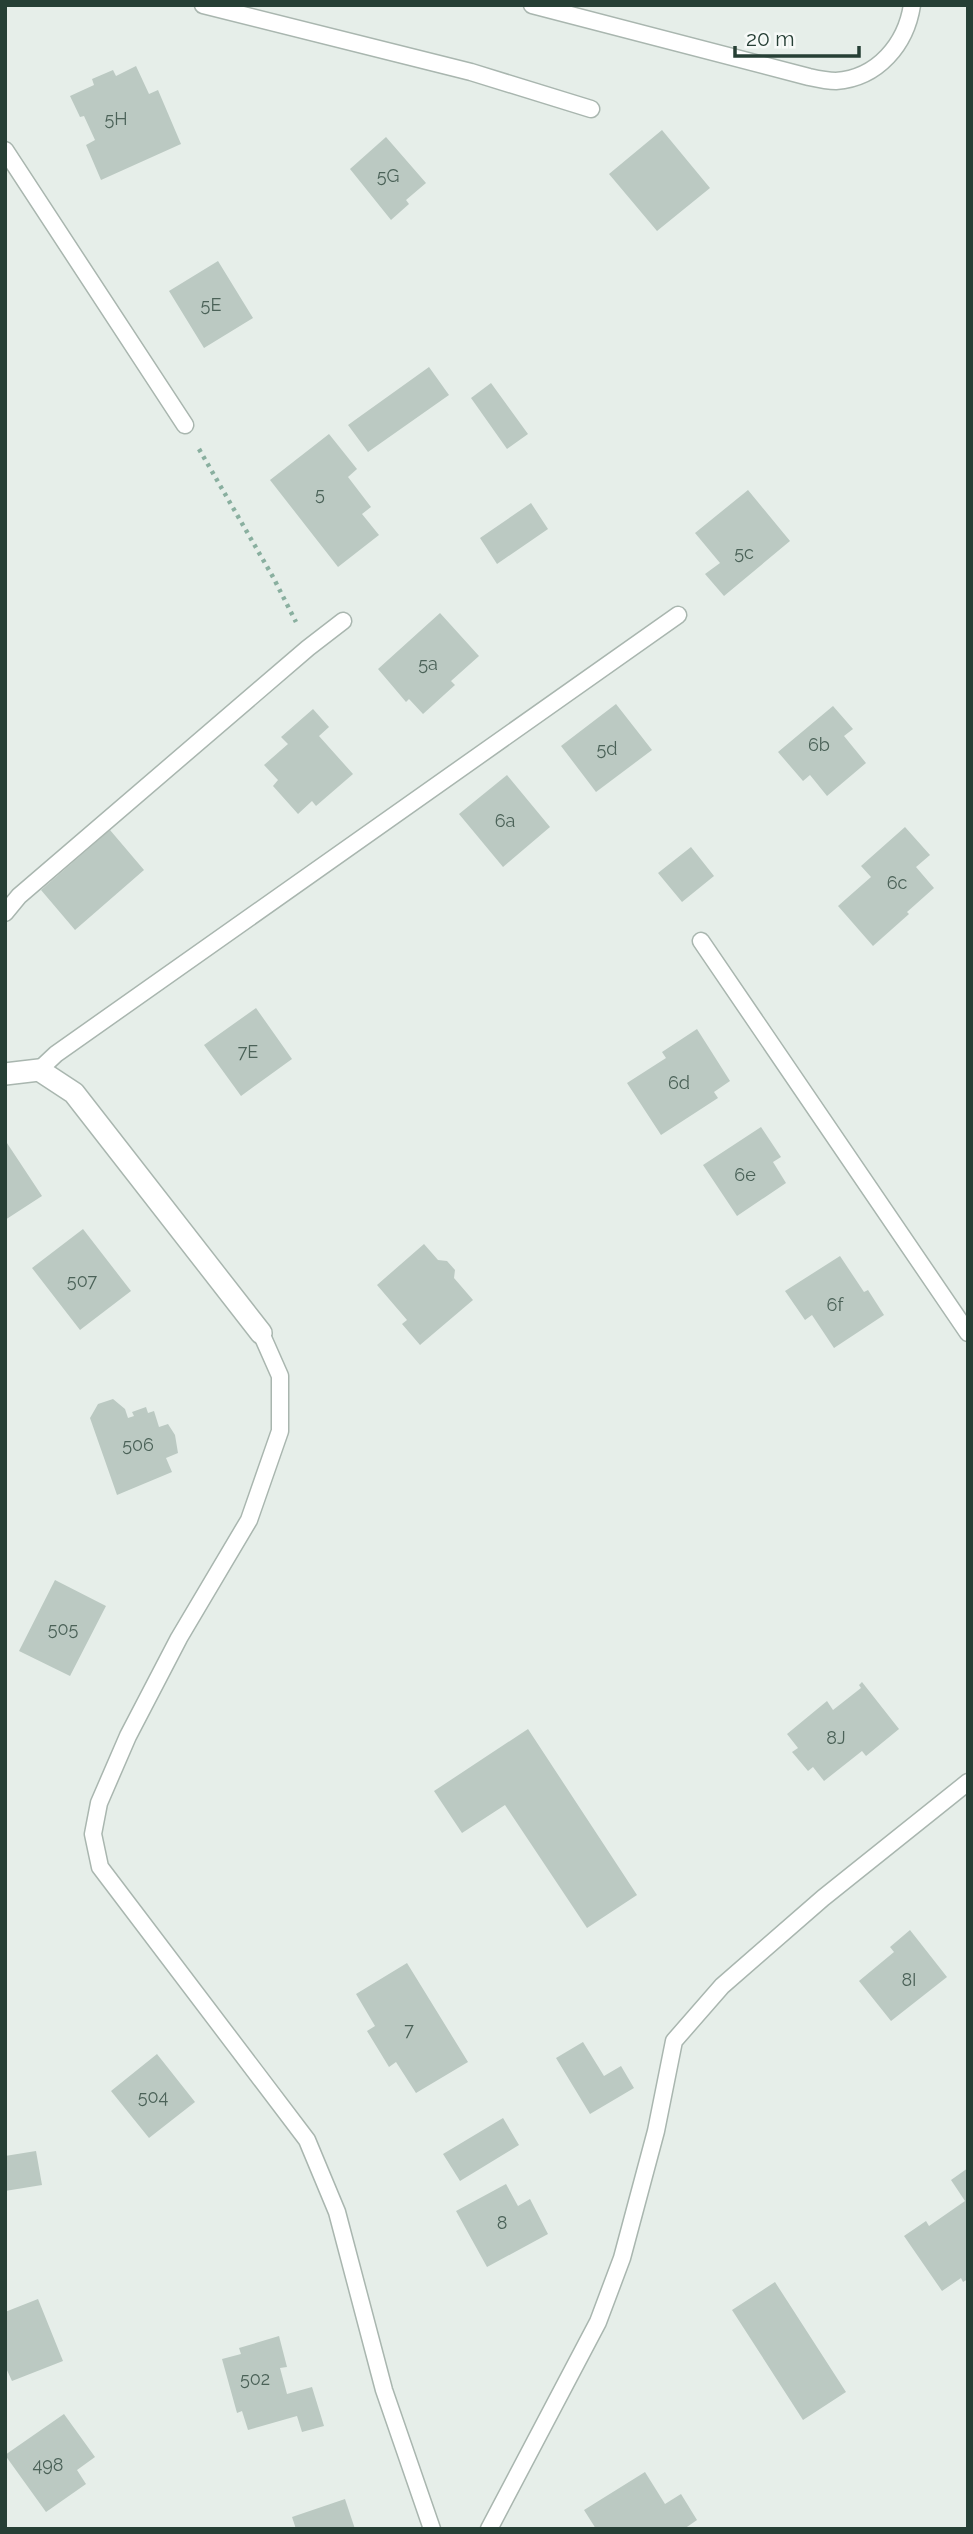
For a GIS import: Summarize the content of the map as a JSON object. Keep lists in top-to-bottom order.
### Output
{
  "house_numbers": [
    "5H",
    "5G",
    "5E",
    "5",
    "5c",
    "5a",
    "6b",
    "5d",
    "6a",
    "6c",
    "7E",
    "6d",
    "6e",
    "507",
    "6f",
    "506",
    "505",
    "8J",
    "8I",
    "7",
    "504",
    "8",
    "502",
    "498"
  ],
  "scale_bar": "20 m"
}
